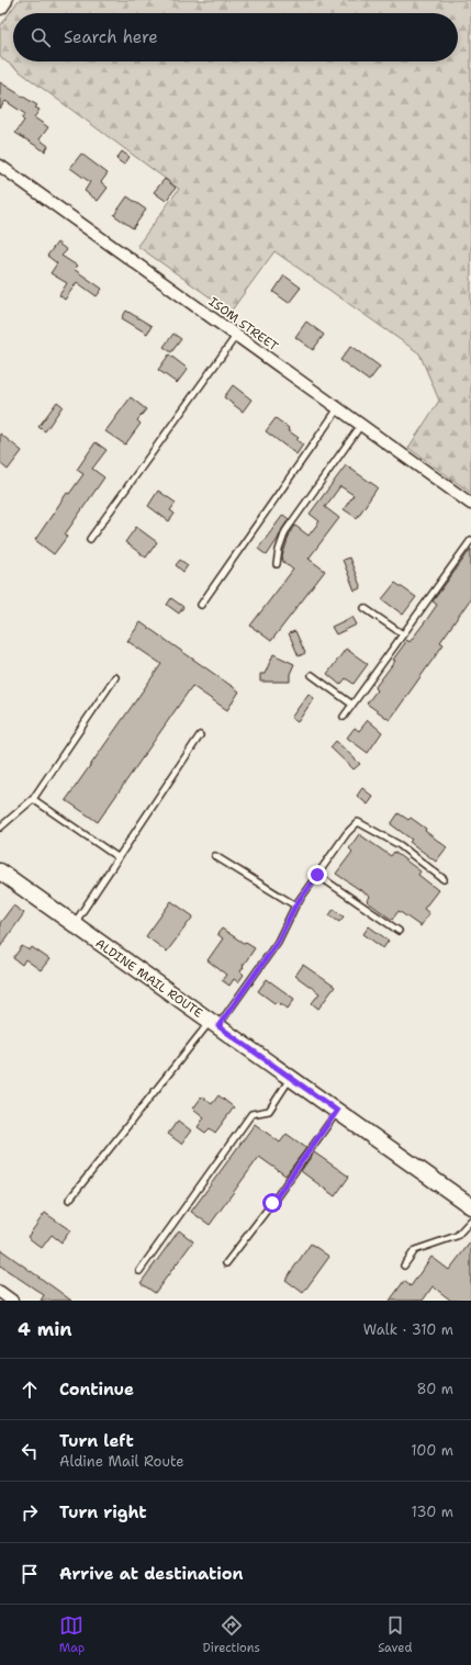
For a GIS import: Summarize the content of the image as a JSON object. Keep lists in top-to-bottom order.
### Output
{
  "streets": {
    "main road": ["ALDINE MAIL ROUTE"],
    "street": ["ISOM STREET"]
  },
  "page": {
    "search": "Search here",
    "heading": ["4 min", "Walk · 310 m"],
    "list": [
      ["Continue", "80 m"],
      ["Turn left", "Aldine Mail Route", "100 m"],
      ["Turn right", "130 m"],
      "Arrive at destination"
    ],
    "nav": ["Map", "Directions", "Saved"]
  }
}
